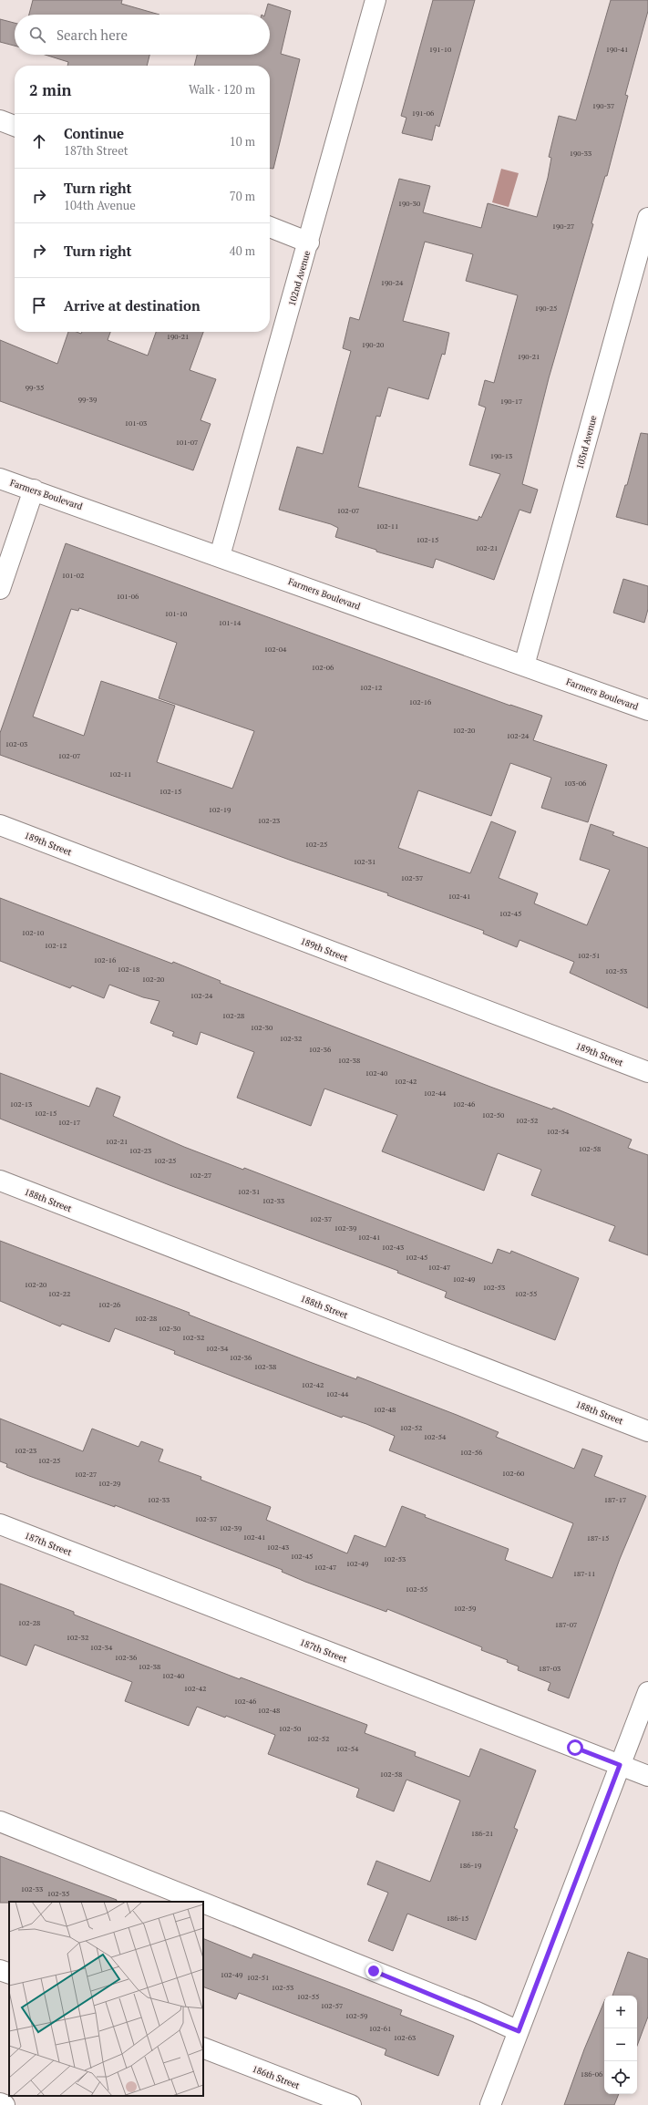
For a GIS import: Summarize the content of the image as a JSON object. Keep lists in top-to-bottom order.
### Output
{
  "streets": {
    "street": [
      "102nd Avenue",
      "103rd Avenue",
      "Farmers Boulevard",
      "189th Street",
      "188th Street",
      "187th Street",
      "186th Street"
    ]
  },
  "crossings": [
    ["102nd Avenue", "Farmers Boulevard"],
    ["103rd Avenue", "Farmers Boulevard"]
  ],
  "house_numbers": [
    "191-10",
    "190-41",
    "190-37",
    "191-06",
    "190-33",
    "190-30",
    "190-27",
    "190-24",
    "190-25",
    "190-21",
    "190-20",
    "190-21",
    "99-35",
    "99-39",
    "190-17",
    "101-03",
    "101-07",
    "190-13",
    "102-07",
    "102-11",
    "102-15",
    "102-21",
    "101-02",
    "101-06",
    "101-10",
    "101-14",
    "102-04",
    "102-06",
    "102-12",
    "102-16",
    "102-20",
    "102-24",
    "102-03",
    "102-07",
    "102-11",
    "103-06",
    "102-15",
    "102-19",
    "102-23",
    "102-25",
    "102-31",
    "102-37",
    "102-41",
    "102-45",
    "102-10",
    "102-12",
    "102-51",
    "102-16",
    "102-18",
    "102-53",
    "102-20",
    "102-24",
    "102-28",
    "102-30",
    "102-32",
    "102-36",
    "102-38",
    "102-40",
    "102-42",
    "102-44",
    "102-13",
    "102-46",
    "102-15",
    "102-50",
    "102-52",
    "102-17",
    "102-54",
    "102-21",
    "102-58",
    "102-23",
    "102-25",
    "102-27",
    "102-31",
    "102-33",
    "102-37",
    "102-39",
    "102-41",
    "102-43",
    "102-45",
    "102-47",
    "102-49",
    "102-20",
    "102-53",
    "102-22",
    "102-55",
    "102-26",
    "102-28",
    "102-30",
    "102-32",
    "102-34",
    "102-36",
    "102-38",
    "102-42",
    "102-44",
    "102-48",
    "102-52",
    "102-54",
    "102-23",
    "102-56",
    "102-25",
    "102-60",
    "102-27",
    "102-29",
    "102-33",
    "187-17",
    "102-37",
    "102-39",
    "102-41",
    "187-15",
    "102-43",
    "102-45",
    "102-53",
    "102-49",
    "102-47",
    "187-11",
    "102-55",
    "102-59",
    "102-28",
    "187-07",
    "102-32",
    "102-34",
    "102-36",
    "102-38",
    "187-03",
    "102-40",
    "102-42",
    "102-46",
    "102-48",
    "102-50",
    "102-52",
    "102-54",
    "102-58",
    "186-21",
    "186-19",
    "102-33",
    "102-35",
    "186-15",
    "102-49",
    "102-51",
    "102-53",
    "102-55",
    "102-57",
    "102-59",
    "102-61",
    "102-63",
    "186-06"
  ],
  "page": {
    "search": "Search here",
    "heading": ["2 min", "Walk · 120 m"],
    "list": [
      ["Continue", "187th Street", "10 m"],
      ["Turn right", "104th Avenue", "70 m"],
      ["Turn right", "40 m"],
      "Arrive at destination"
    ],
    "map_buttons": ["+", "−"]
  }
}
